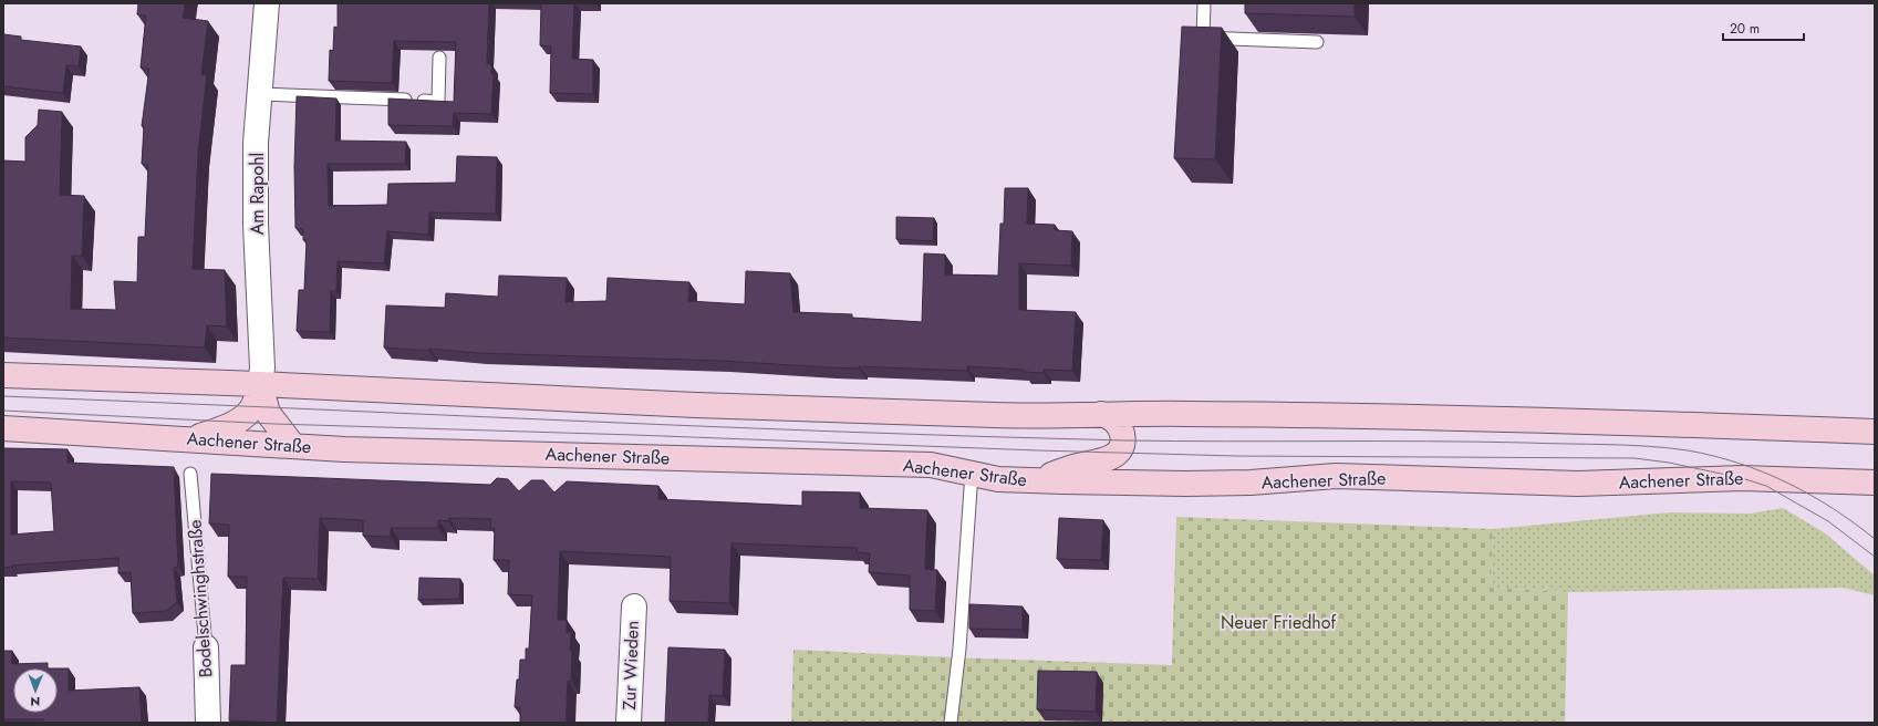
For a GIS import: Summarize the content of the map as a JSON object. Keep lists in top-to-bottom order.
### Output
{
  "streets": {
    "main road": ["Aachener Straße"],
    "street": ["Am Rapohl", "Bodelschwinghstraße", "Zur Wieden"]
  },
  "parks": ["Neuer Friedhof"],
  "scale_bar": "20 m",
  "north": "bottom"
}
